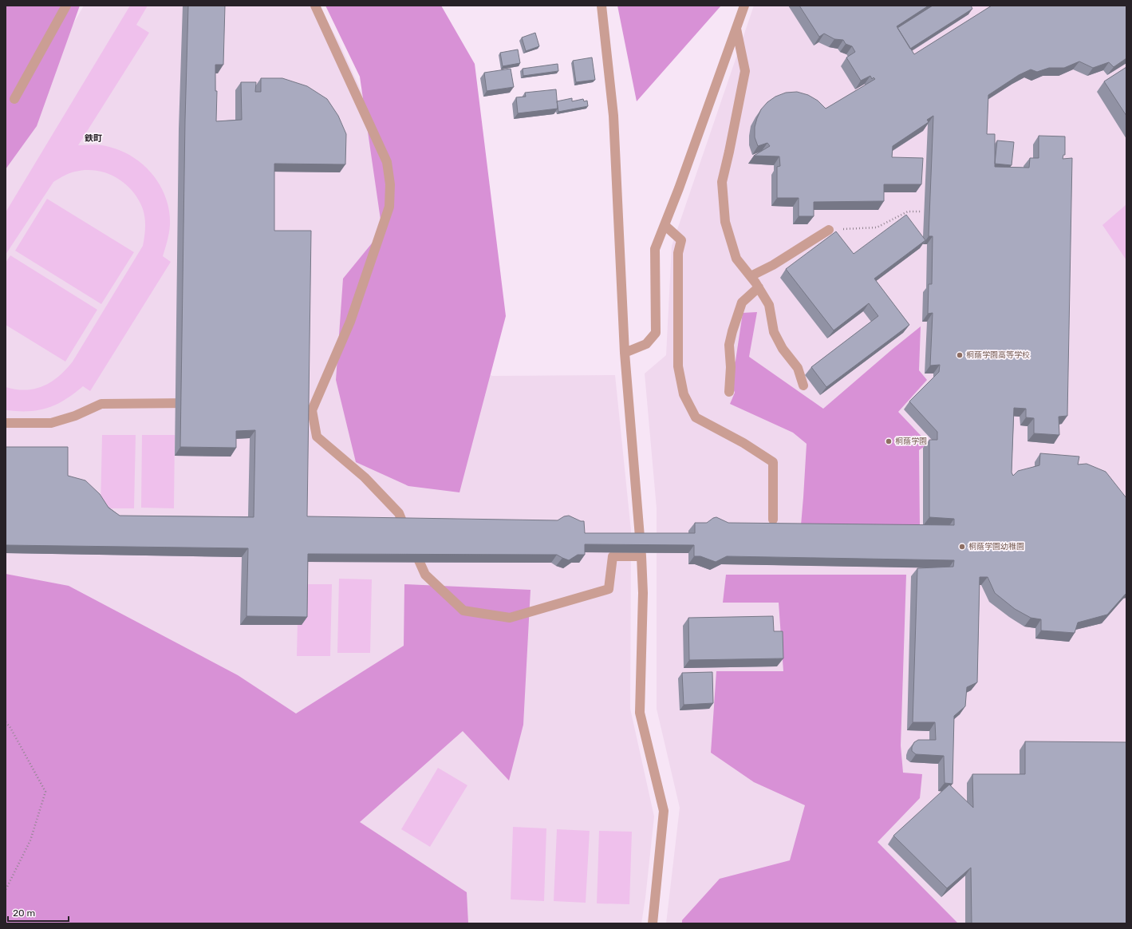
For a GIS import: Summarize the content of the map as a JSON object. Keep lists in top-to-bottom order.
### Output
{
  "districts": ["鉄町"],
  "places": ["桐蔭学園高等学校", "桐蔭学園", "桐蔭学園幼稚園"],
  "scale_bar": "20 m"
}
